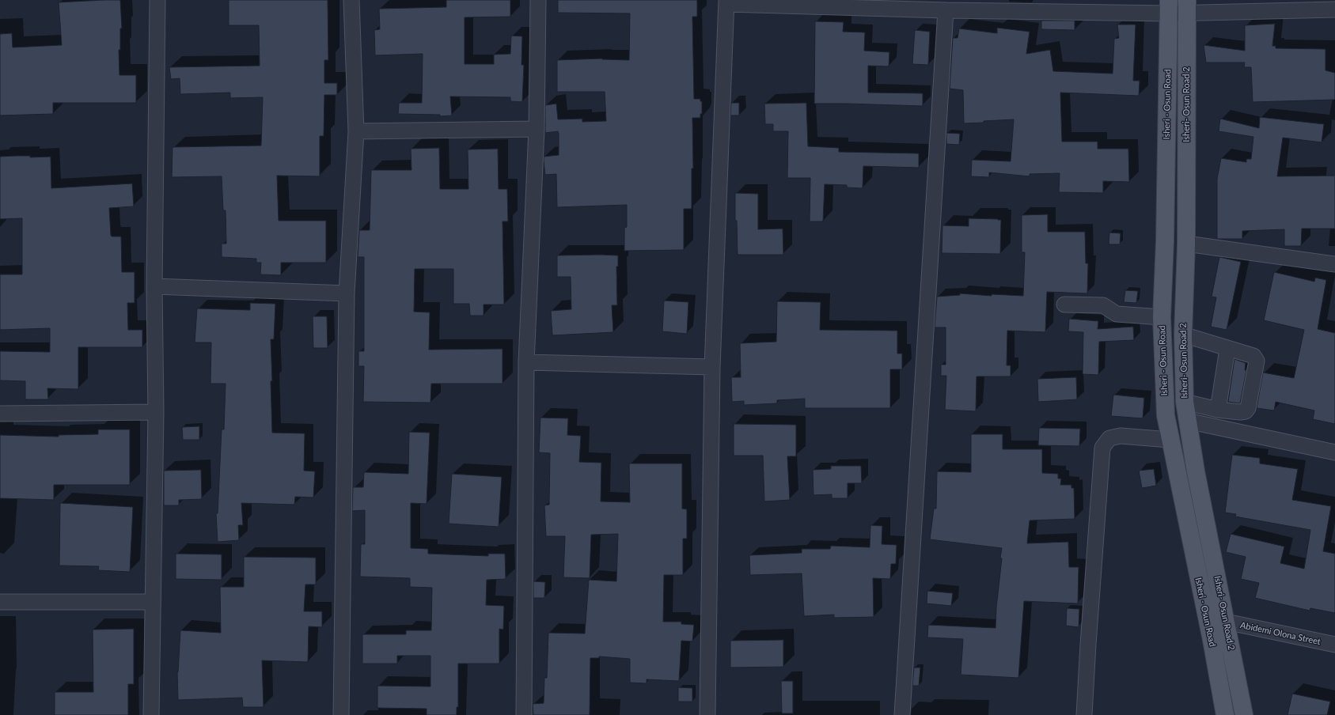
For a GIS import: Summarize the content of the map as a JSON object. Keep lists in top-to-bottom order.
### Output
{
  "streets": {
    "main road": ["Isheri - Osun Road", "Isheri- Osun Road 2"],
    "street": ["Abidemi Olona Street"]
  },
  "crossings": [
    ["Isheri- Osun Road 2", "Abidemi Olona Street"]
  ]
}
